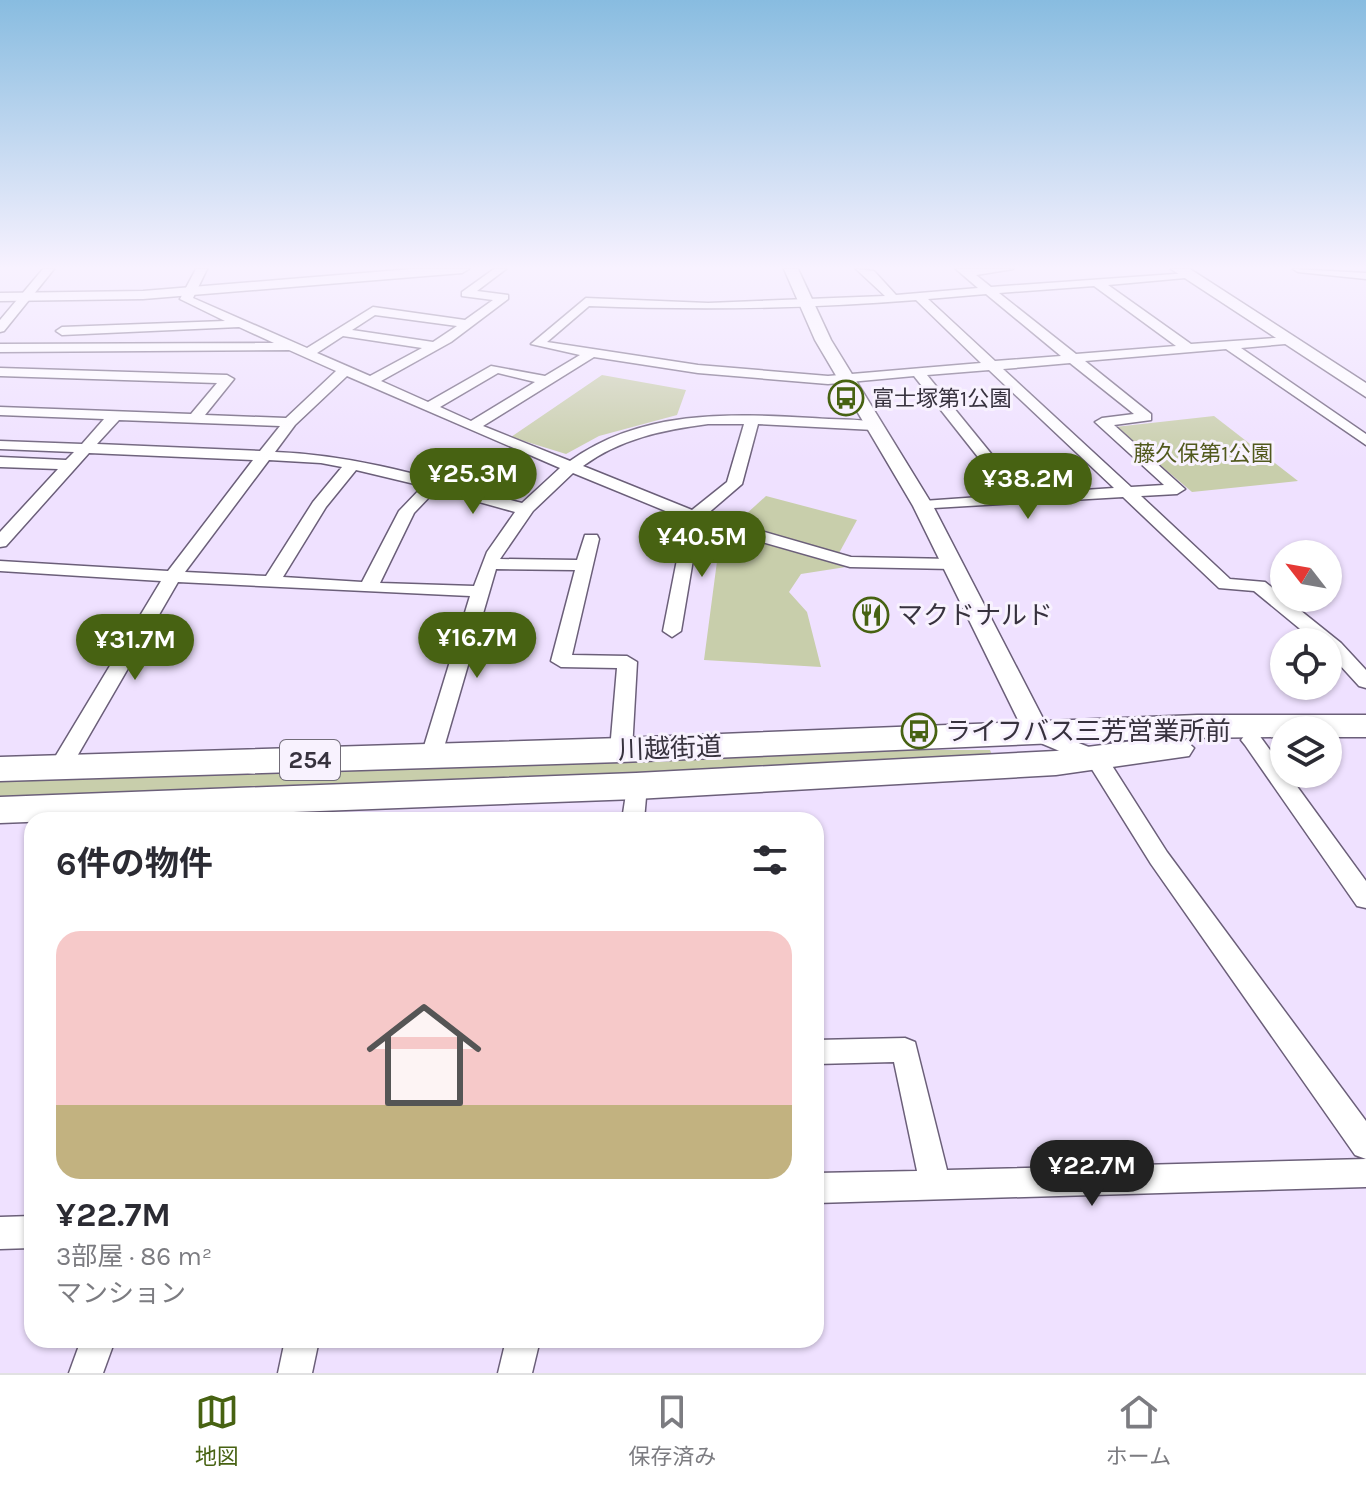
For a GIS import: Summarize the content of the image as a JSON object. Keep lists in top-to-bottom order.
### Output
{
  "streets": {
    "highway": ["川越街道", "254"]
  },
  "parks": ["藤久保第1公園"],
  "places": {
    "bus stop": ["富士塚第1公園", "ライフバス三芳営業所前"],
    "restaurant": ["マクドナルド"]
  },
  "north": "top left",
  "page": {
    "price": [
      "¥25.3M",
      "¥38.2M",
      "¥40.5M",
      "¥16.7M",
      "¥31.7M",
      "¥22.7M"
    ],
    "heading": "6件の物件",
    "list": [
      {
        "name": "¥22.7M",
        "note": "3部屋 · 86 m² · マンション"
      }
    ],
    "tabs": ["地図", "保存済み", "ホーム"]
  }
}
